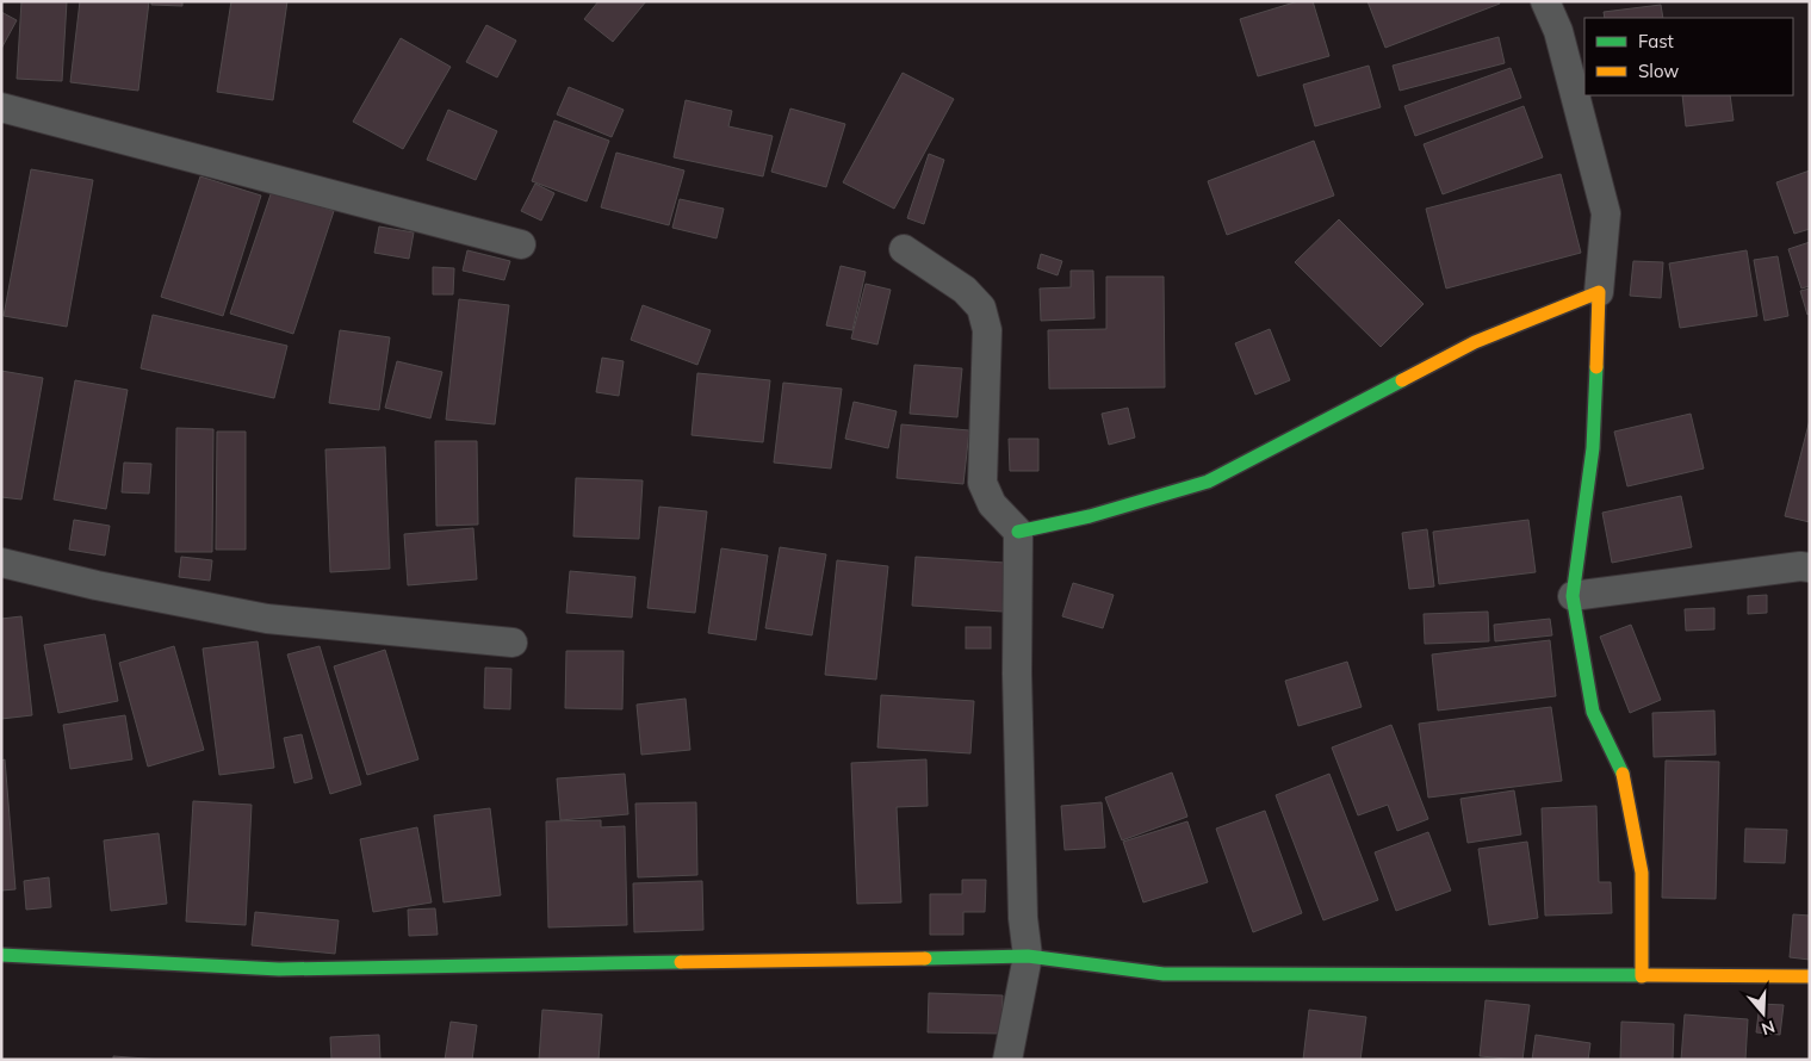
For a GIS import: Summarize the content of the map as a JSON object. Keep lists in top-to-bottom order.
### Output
{
  "legend": ["Fast", "Slow"],
  "north": "bottom"
}
